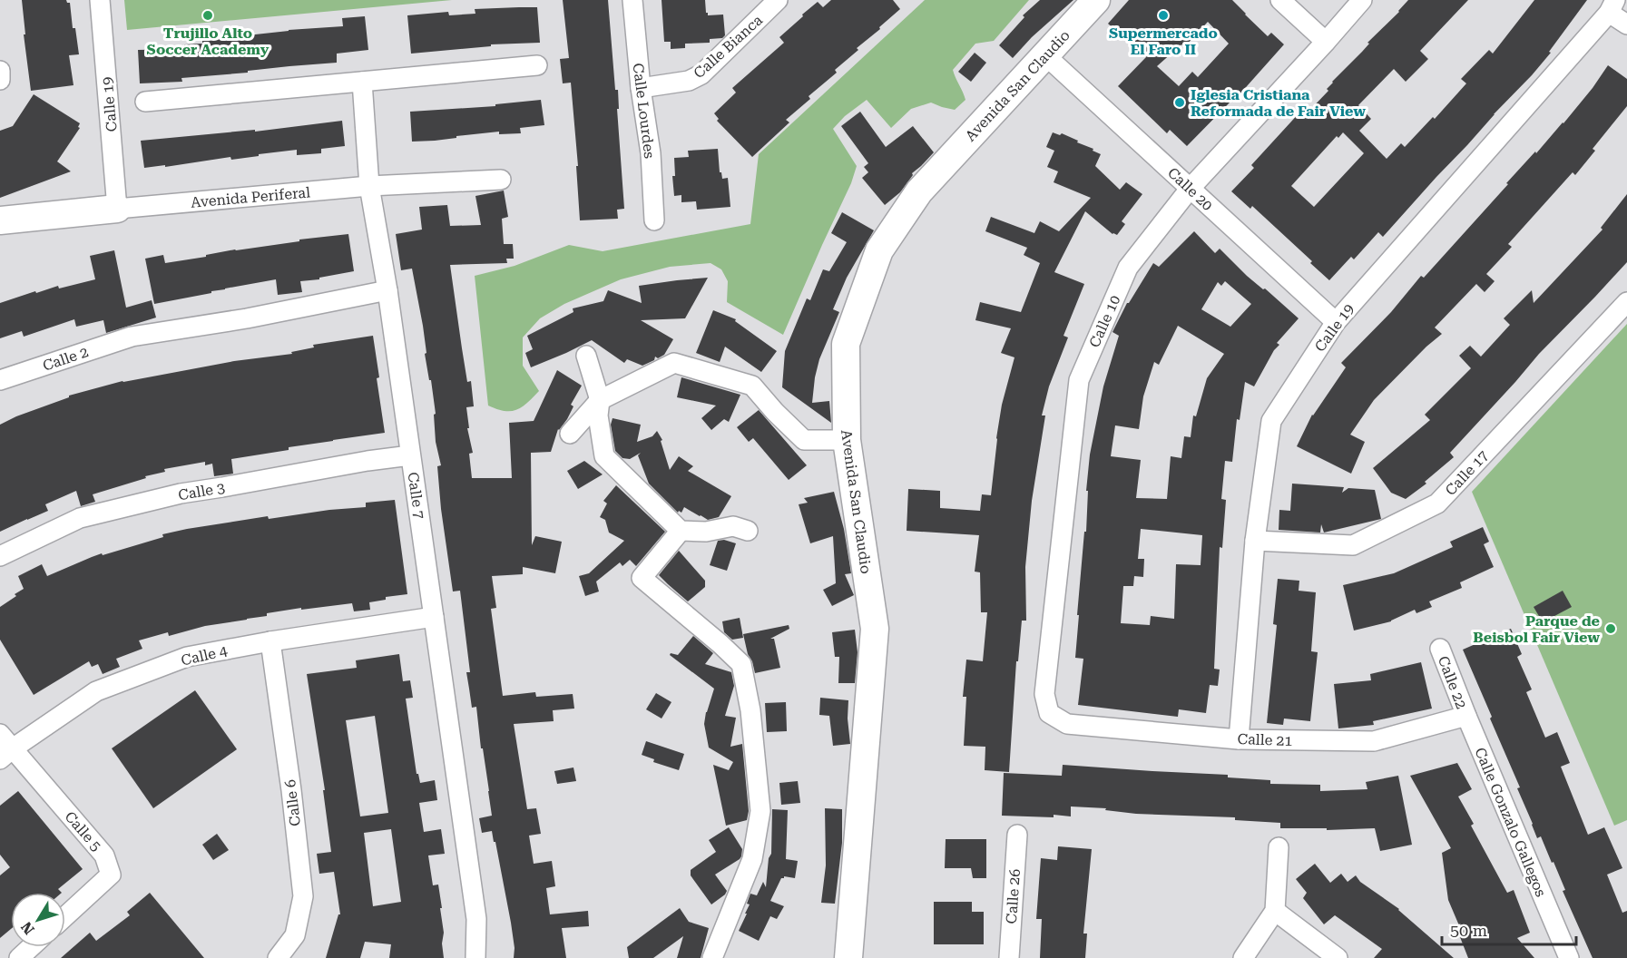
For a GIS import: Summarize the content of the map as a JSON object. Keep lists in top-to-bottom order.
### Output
{
  "streets": {
    "street": [
      "Calle Bianca",
      "Avenida San Claudio",
      "Calle 19",
      "Calle Lourdes",
      "Calle 20",
      "Avenida Periferal",
      "Calle 10",
      "Calle 2",
      "Calle 17",
      "Calle 3",
      "Calle 7",
      "Calle 4",
      "Calle 22",
      "Calle 21",
      "Calle 6",
      "Calle Gonzalo Gallegos",
      "Calle 5",
      "Calle 26"
    ]
  },
  "crossings": [
    ["Calle Bianca", "Calle Lourdes"],
    ["Avenida San Claudio", "Calle 20"],
    ["Calle 19", "Calle 20"],
    ["Calle 19", "Avenida Periferal"],
    ["Calle 19", "Calle 17"],
    ["Calle 19", "Calle 21"],
    ["Calle 20", "Calle 10"],
    ["Avenida Periferal", "Calle 7"],
    ["Calle 10", "Calle 21"],
    ["Calle 2", "Calle 7"],
    ["Calle 3", "Calle 7"],
    ["Calle 7", "Calle 4"],
    ["Calle 4", "Calle 6"],
    ["Calle 4", "Calle 5"],
    ["Calle 22", "Calle 21"],
    ["Calle 22", "Calle Gonzalo Gallegos"],
    ["Calle 21", "Calle Gonzalo Gallegos"]
  ],
  "places": [
    "Trujillo Alto Soccer Academy",
    "Supermercado El Faro II",
    "Iglesia Cristiana Reformada de Fair View",
    "Parque de Beisbol Fair View"
  ],
  "scale_bar": "50 m",
  "north": "bottom left"
}
